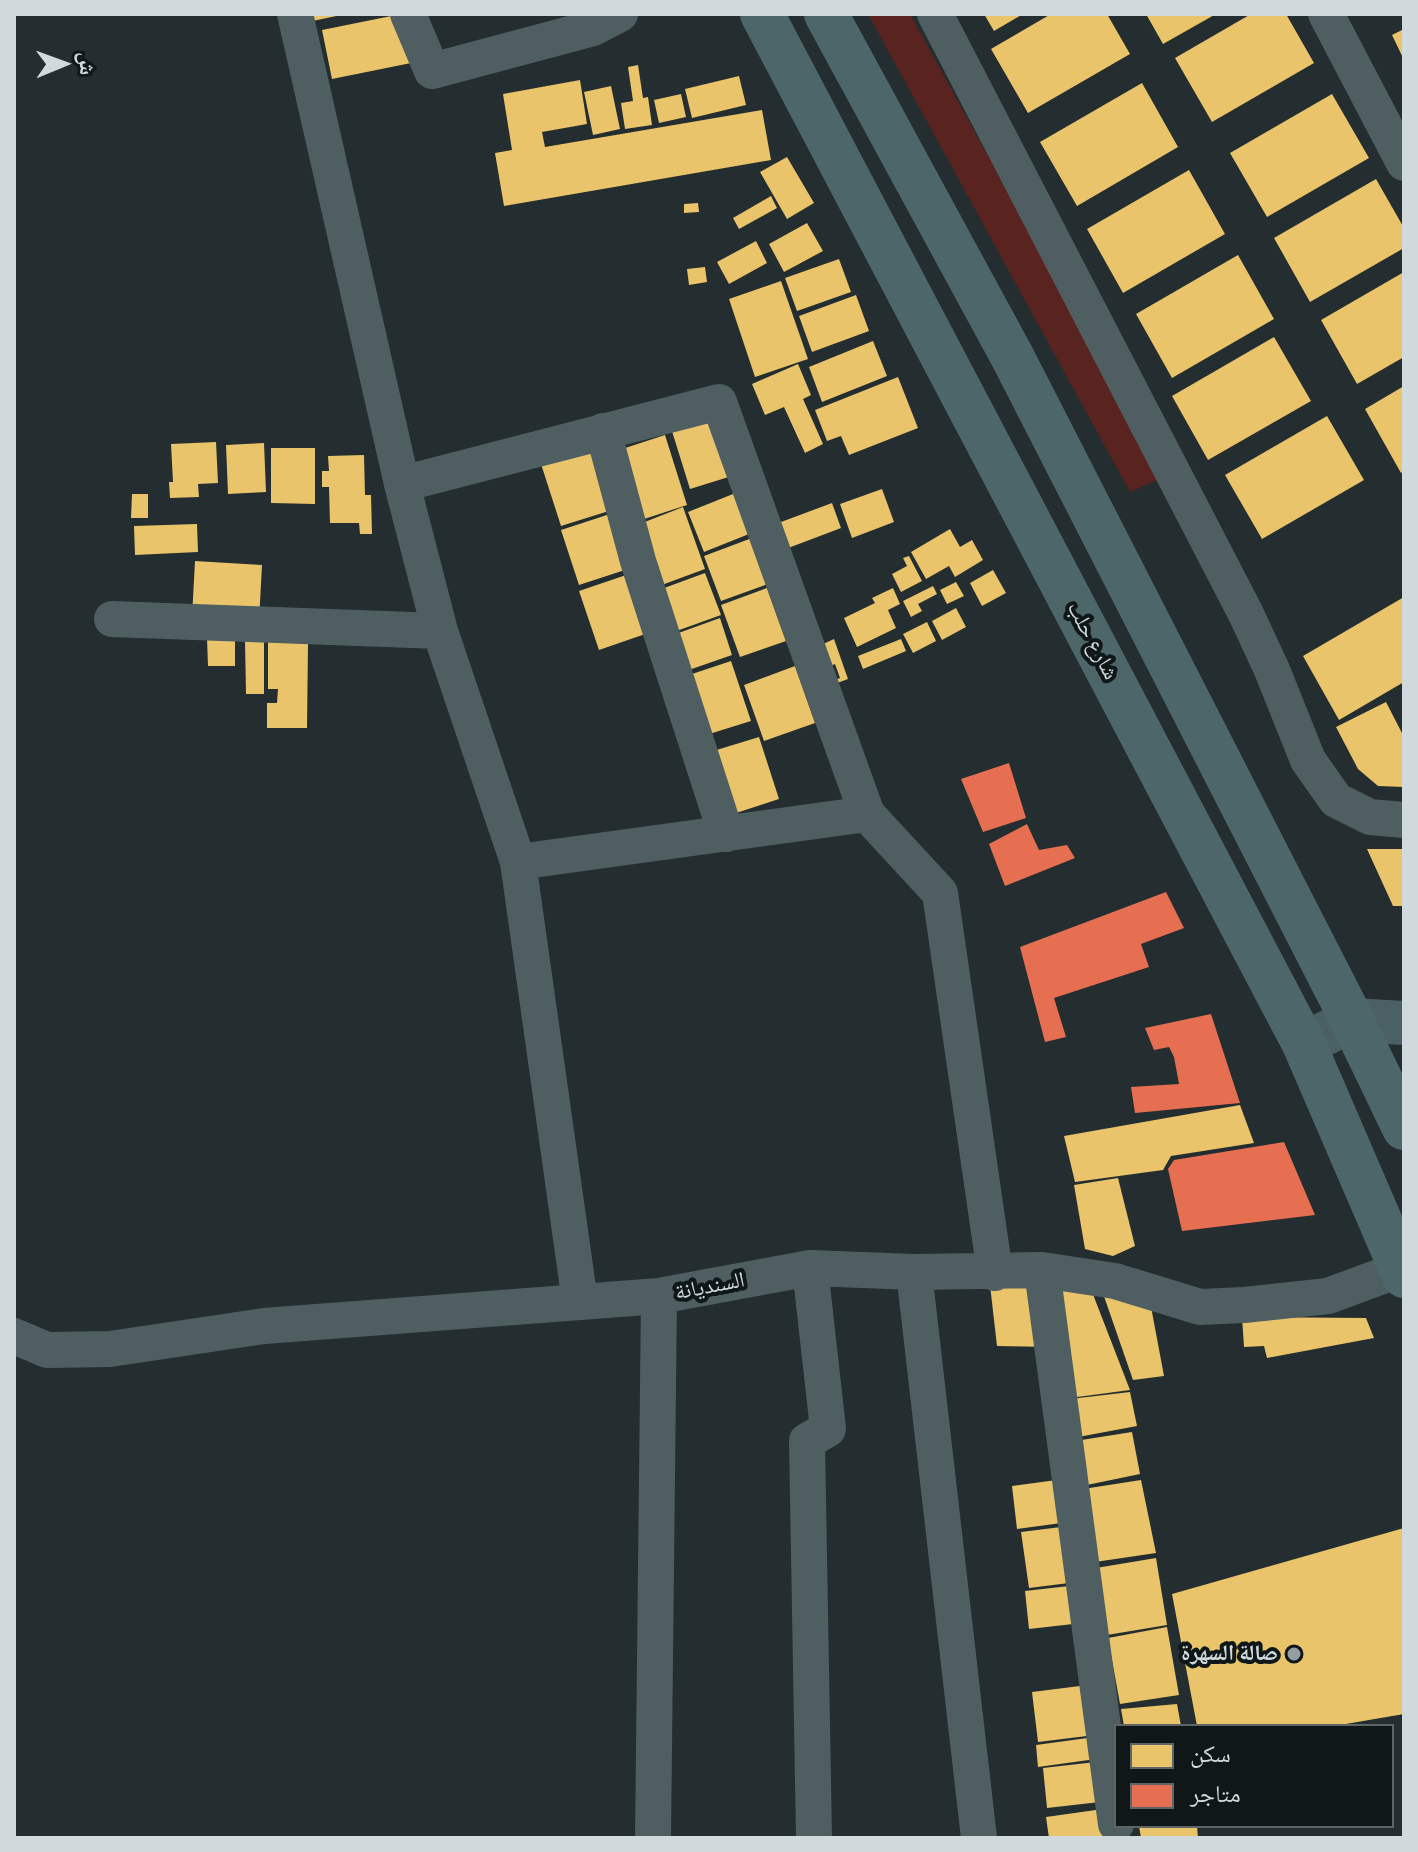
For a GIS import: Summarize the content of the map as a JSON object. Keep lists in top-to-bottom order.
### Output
{
  "streets": {
    "main road": ["شارع حلب"],
    "street": ["السنديانة"]
  },
  "crossings": [
    ["شارع حلب", "السنديانة"]
  ],
  "places": ["صالة السهرة"],
  "legend": ["سكن", "متاجر"],
  "north": "right"
}
